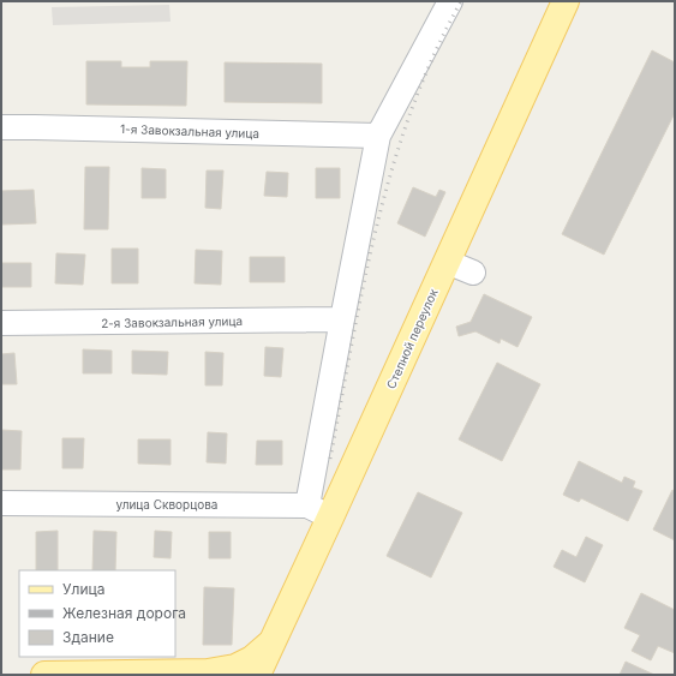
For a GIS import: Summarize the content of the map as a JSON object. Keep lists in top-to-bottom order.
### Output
{
  "streets": {
    "main road": ["Степной переулок"],
    "street": ["1-я Завокзальная улица", "2-я Завокзальная улица", "улица Скворцова"]
  },
  "crossings": [
    ["Степной переулок", "улица Скворцова"]
  ],
  "legend": ["Улица", "Железная дорога", "Здание"]
}
